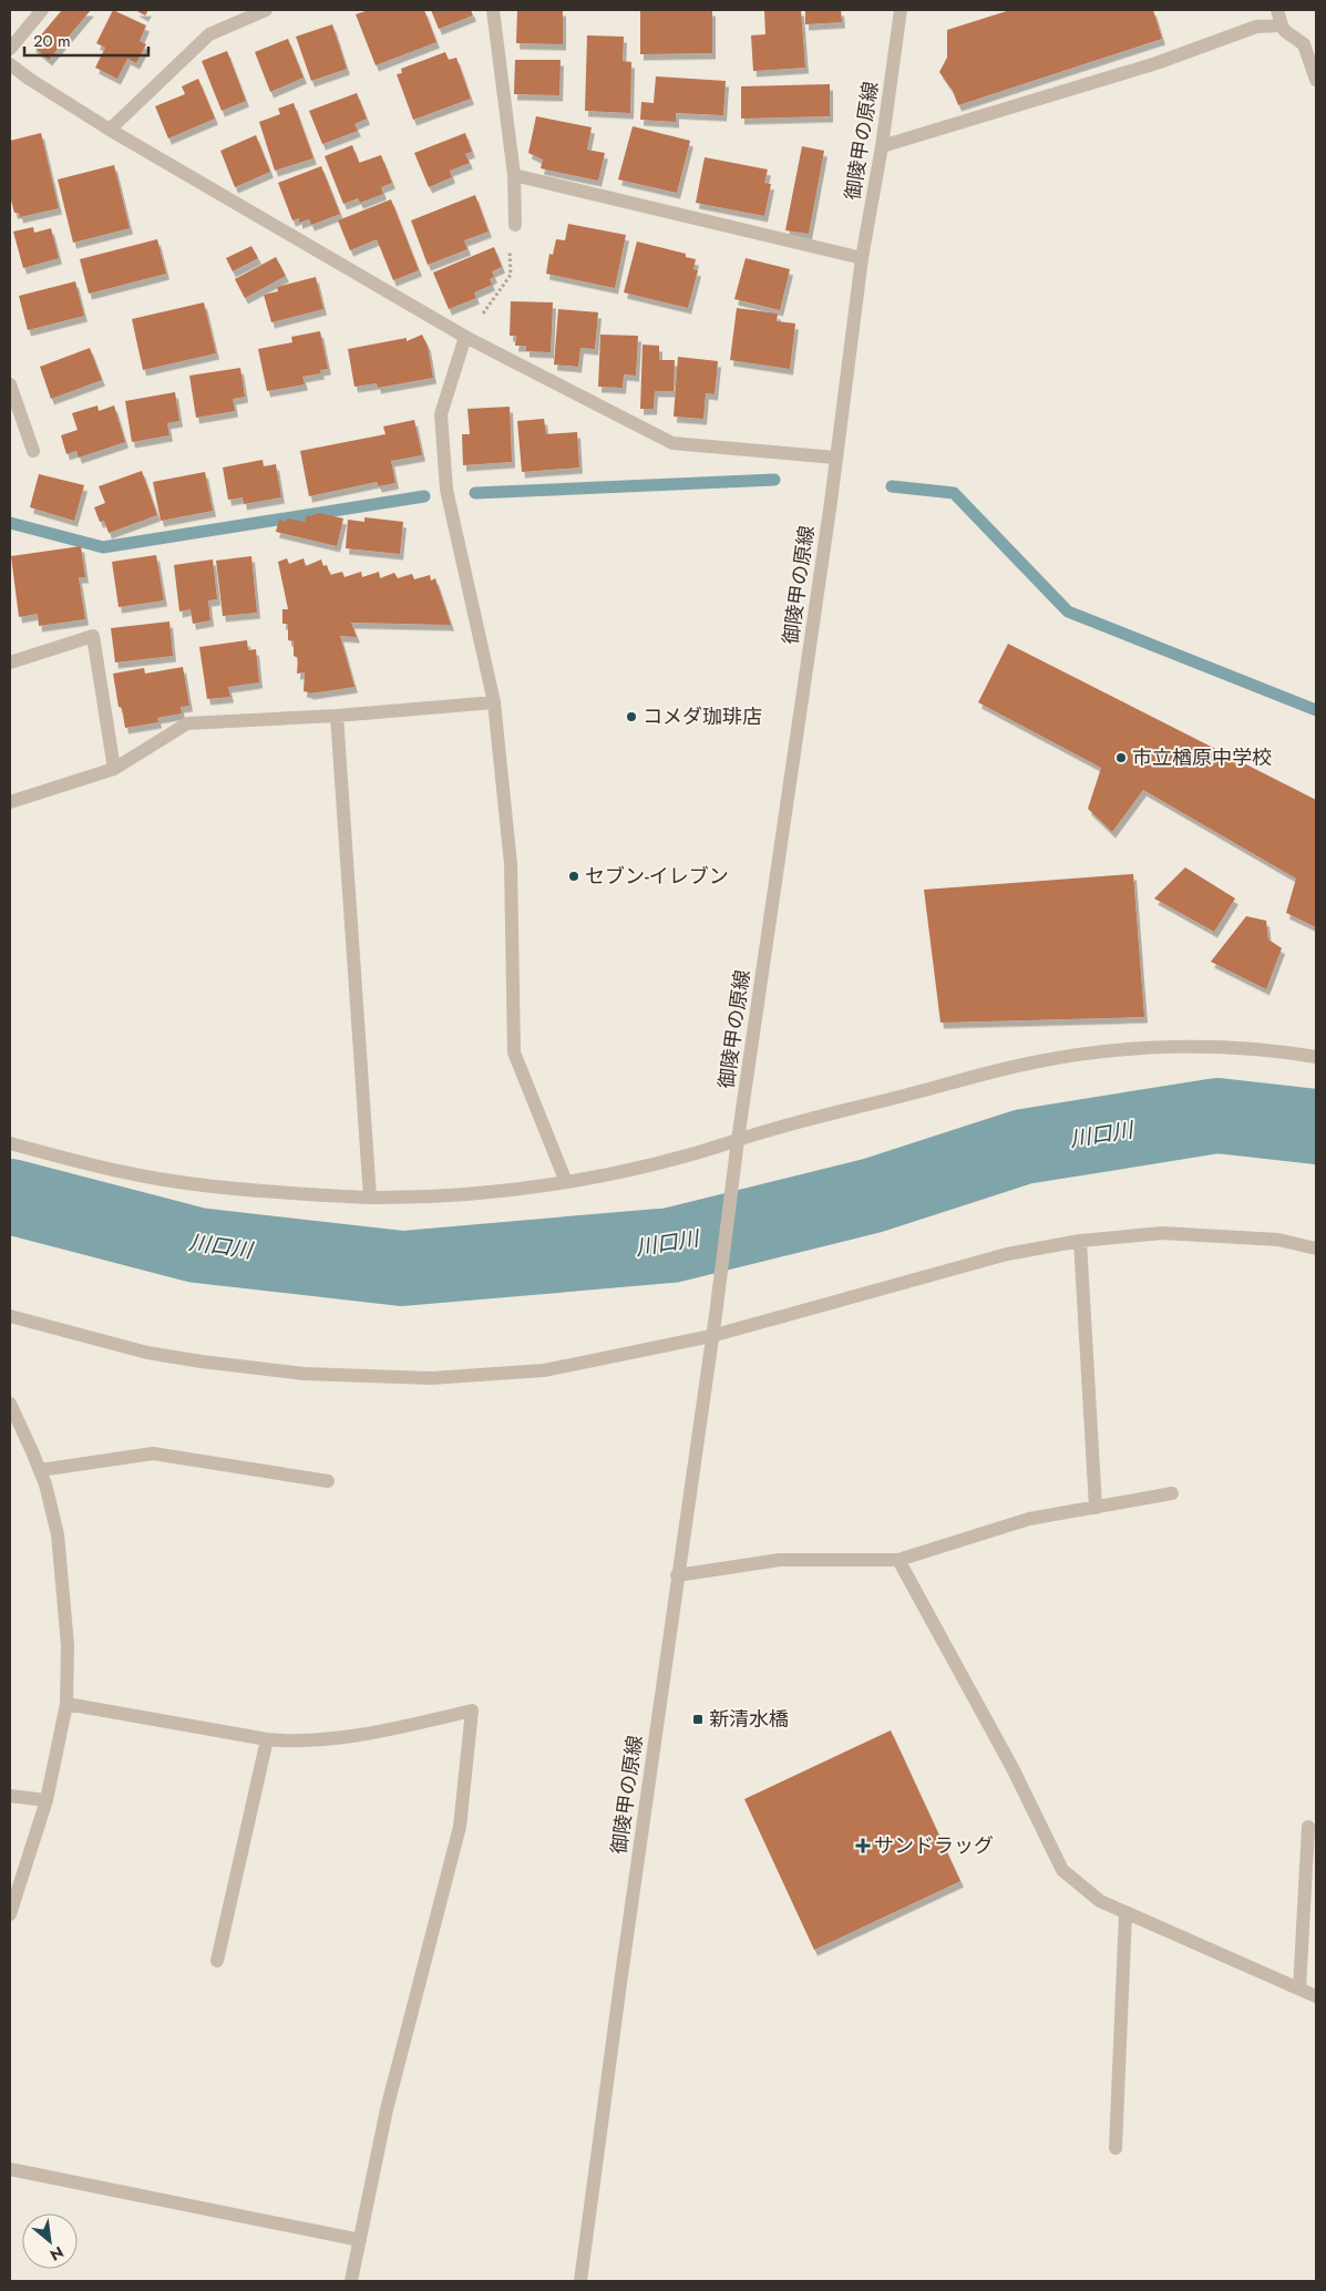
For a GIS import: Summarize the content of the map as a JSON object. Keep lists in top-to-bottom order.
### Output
{
  "streets": {
    "street": ["御陵甲の原線"]
  },
  "water": ["川口川"],
  "places": {
    "other": ["コメダ珈琲店", "市立楢原中学校", "セブン-イレブン"],
    "transit": ["新清水橋"],
    "health": ["サンドラッグ"]
  },
  "scale_bar": "20 m",
  "north": "bottom right"
}
